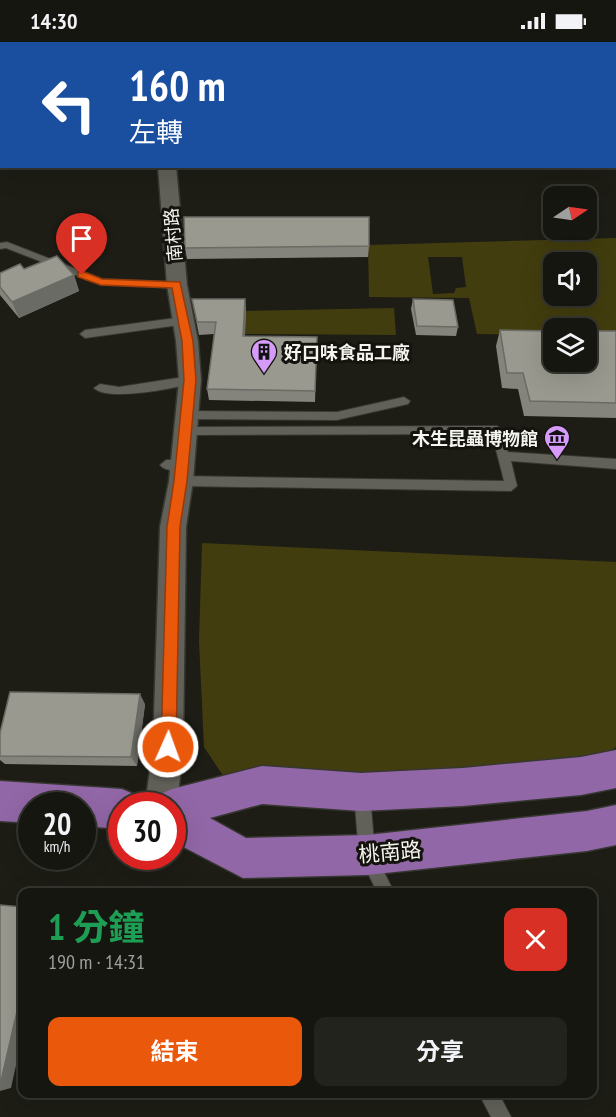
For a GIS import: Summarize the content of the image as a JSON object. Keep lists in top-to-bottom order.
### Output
{
  "streets": {
    "main road": ["桃南路"],
    "street": ["南村路"]
  },
  "places": {
    "building": ["好口味食品工廠"],
    "museum": ["木生昆蟲博物館"]
  },
  "north": "right",
  "page": {
    "status": "14:30",
    "turn": ["160 m", "左轉"],
    "speed": "20 km/h",
    "limit": "30",
    "heading": ["1 分鐘", "190 m · 14:31"],
    "buttons": ["結束", "分享"]
  }
}
